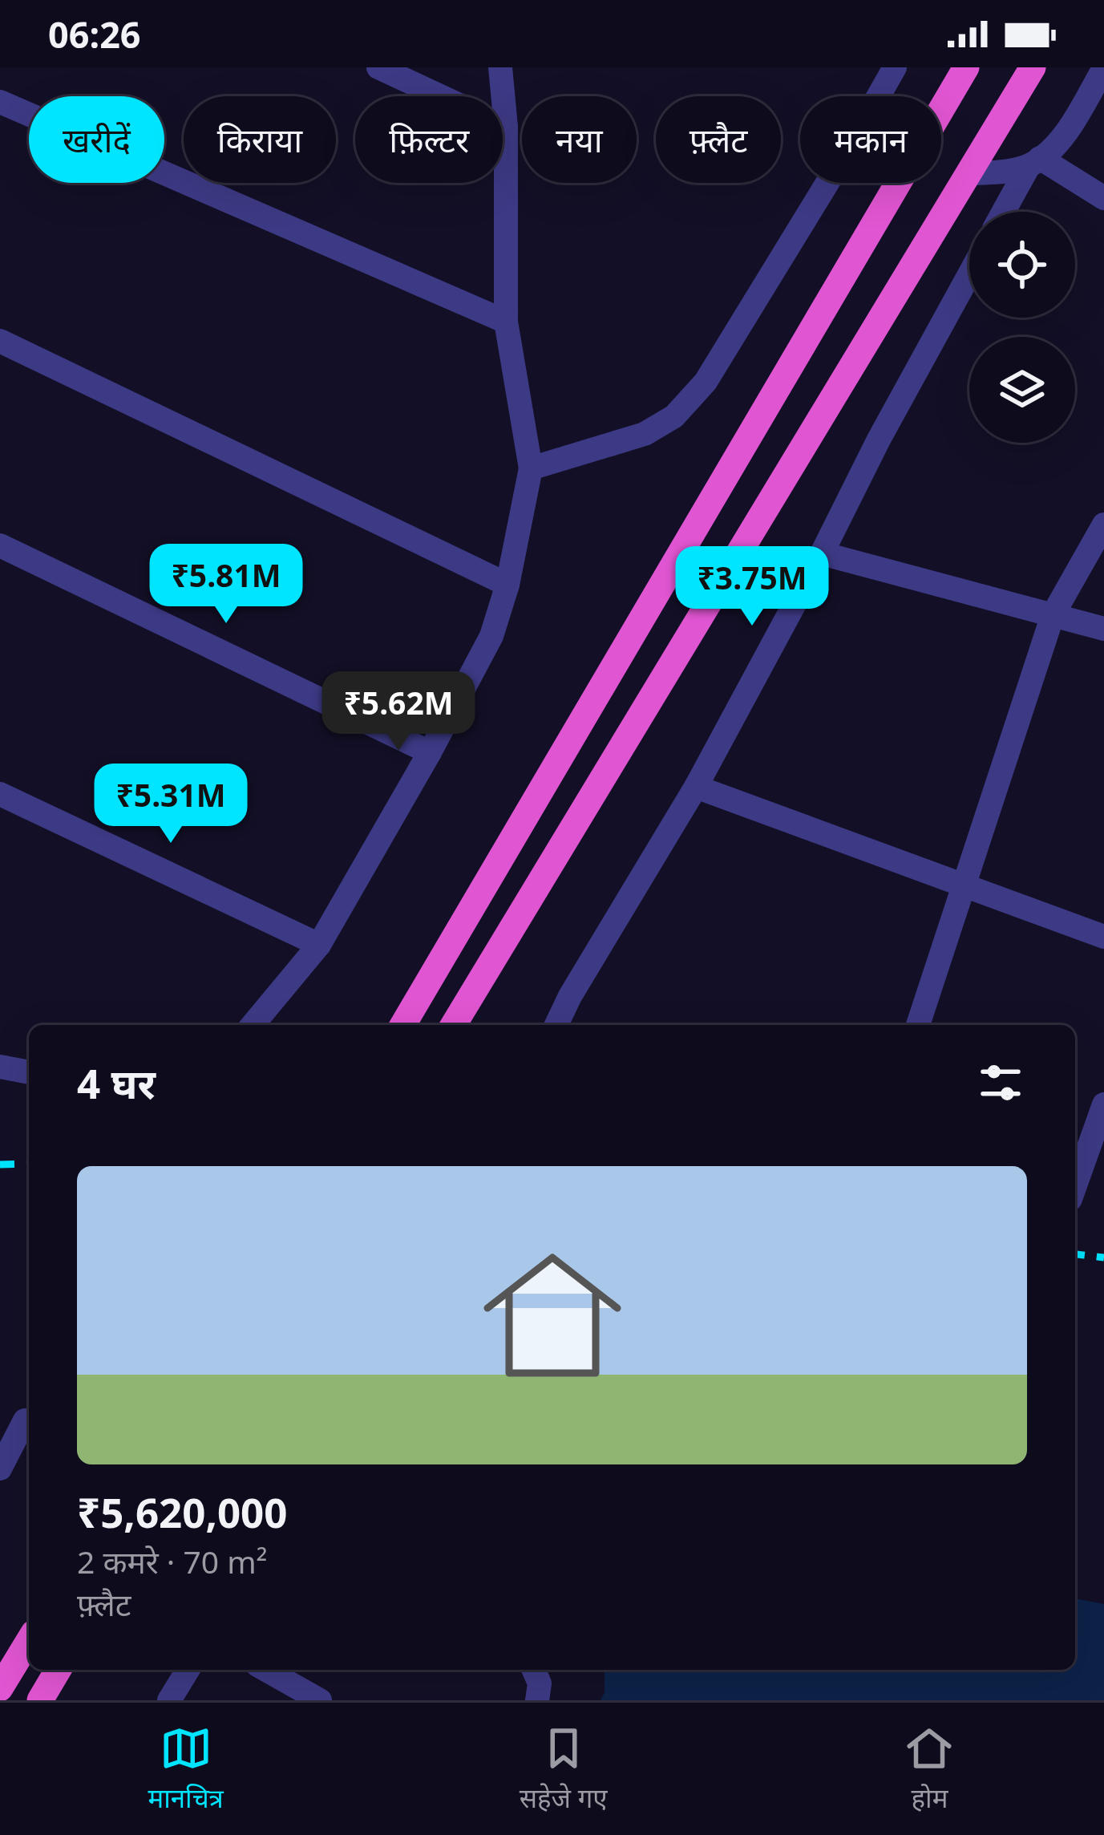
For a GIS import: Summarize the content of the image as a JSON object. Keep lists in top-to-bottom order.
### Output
{
  "page": {
    "status": "06:26",
    "chip": [
      "खरीदें",
      "किराया",
      "फ़िल्टर",
      "नया",
      "फ़्लैट",
      "मकान"
    ],
    "price": [
      "₹5.81M",
      "₹3.75M",
      "₹5.62M",
      "₹5.31M"
    ],
    "heading": "4 घर",
    "list": [
      {
        "name": "₹5,620,000",
        "note": "2 कमरे · 70 m² · फ़्लैट"
      }
    ],
    "tabs": ["मानचित्र", "सहेजे गए", "होम"]
  }
}
